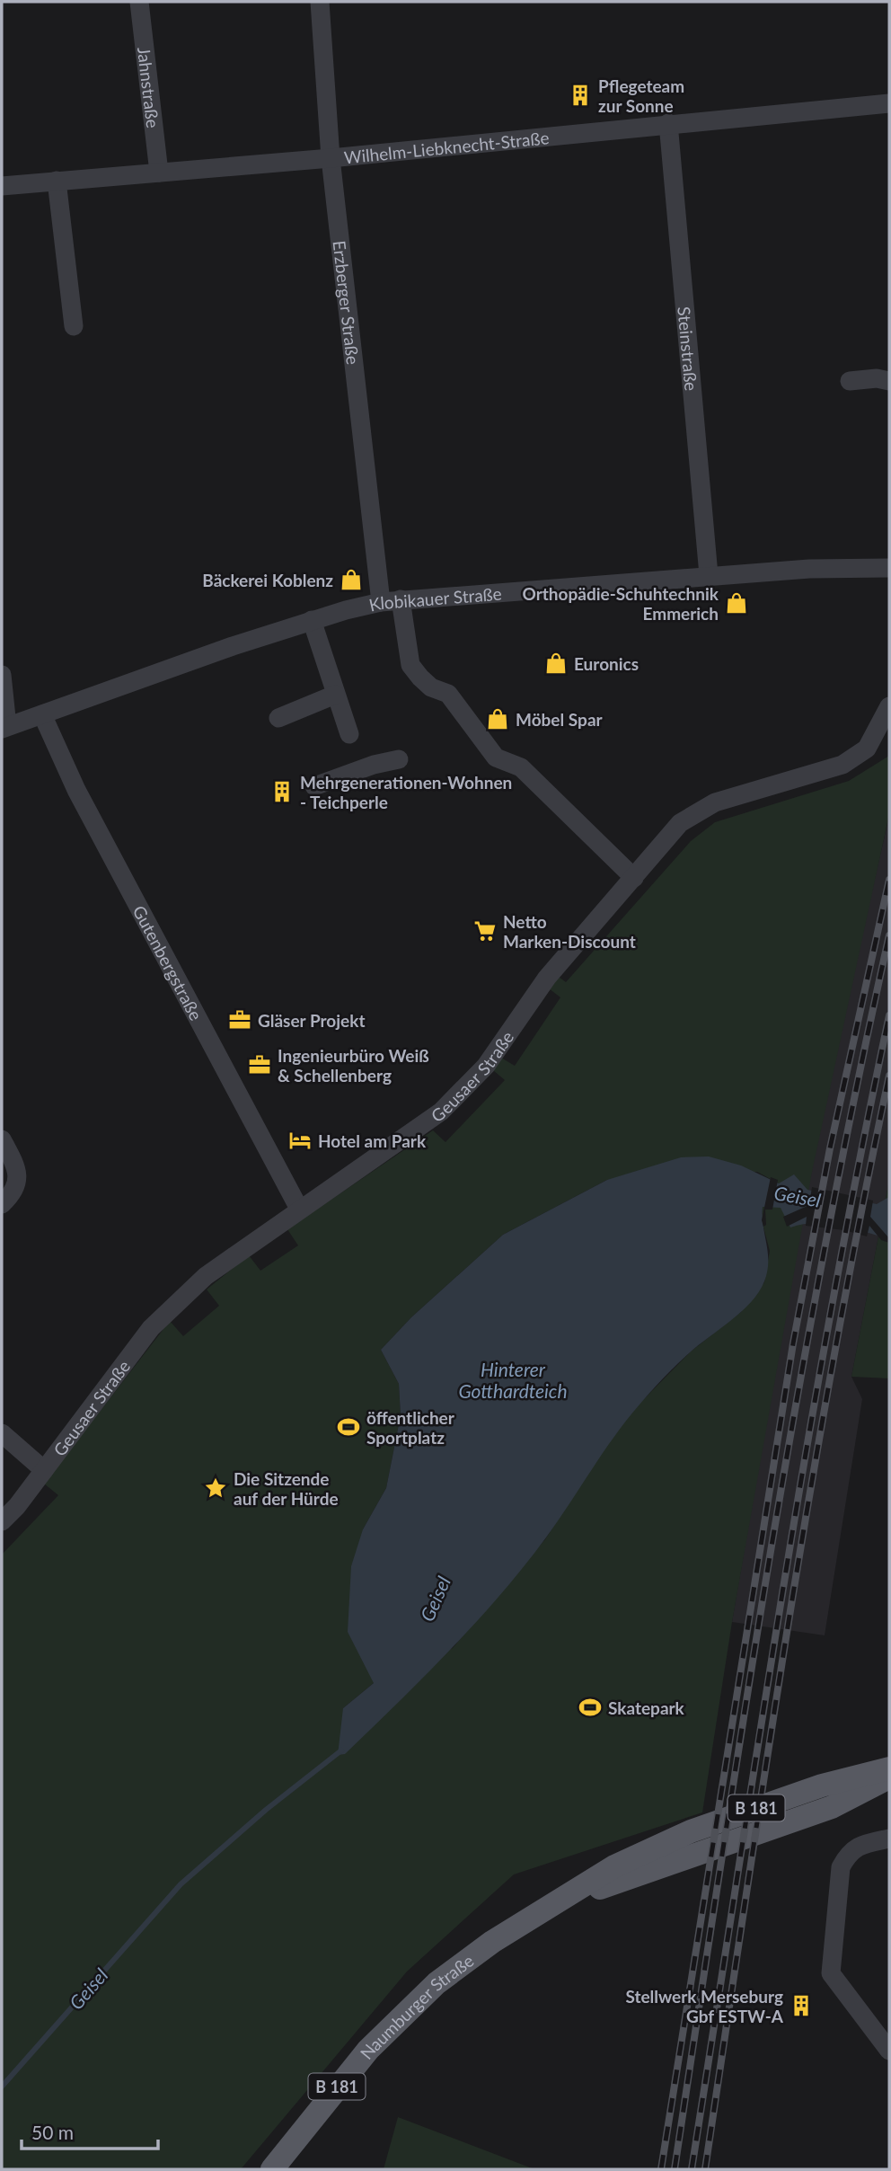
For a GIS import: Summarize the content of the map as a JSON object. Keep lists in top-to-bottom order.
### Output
{
  "streets": {
    "main road": ["B 181", "Naumburger Straße"],
    "street": [
      "Jahnstraße",
      "Wilhelm-Liebknecht-Straße",
      "Erzberger Straße",
      "Steinstraße",
      "Klobikauer Straße",
      "Gutenbergstraße",
      "Geusaer Straße"
    ]
  },
  "crossings": [
    ["Jahnstraße", "Wilhelm-Liebknecht-Straße"],
    ["Wilhelm-Liebknecht-Straße", "Erzberger Straße"],
    ["Wilhelm-Liebknecht-Straße", "Steinstraße"],
    ["Erzberger Straße", "Klobikauer Straße"],
    ["Steinstraße", "Klobikauer Straße"],
    ["Klobikauer Straße", "Gutenbergstraße"],
    ["Gutenbergstraße", "Geusaer Straße"]
  ],
  "water": ["Geisel", "Hinterer Gotthardteich"],
  "places": {
    "building": ["Pflegeteam zur Sonne", "Mehrgenerationen-Wohnen - Teichperle", "Stellwerk Merseburg Gbf ESTW-A"],
    "shop": [
      "Bäckerei Koblenz",
      "Orthopädie-Schuhtechnik Emmerich",
      "Euronics",
      "Möbel Spar"
    ],
    "supermarket": ["Netto Marken-Discount"],
    "office": ["Gläser Projekt", "Ingenieurbüro Weiß & Schellenberg"],
    "hotel": ["Hotel am Park"],
    "sports": ["öffentlicher Sportplatz", "Skatepark"],
    "place": ["Die Sitzende auf der Hürde"]
  },
  "scale_bar": "50 m"
}
